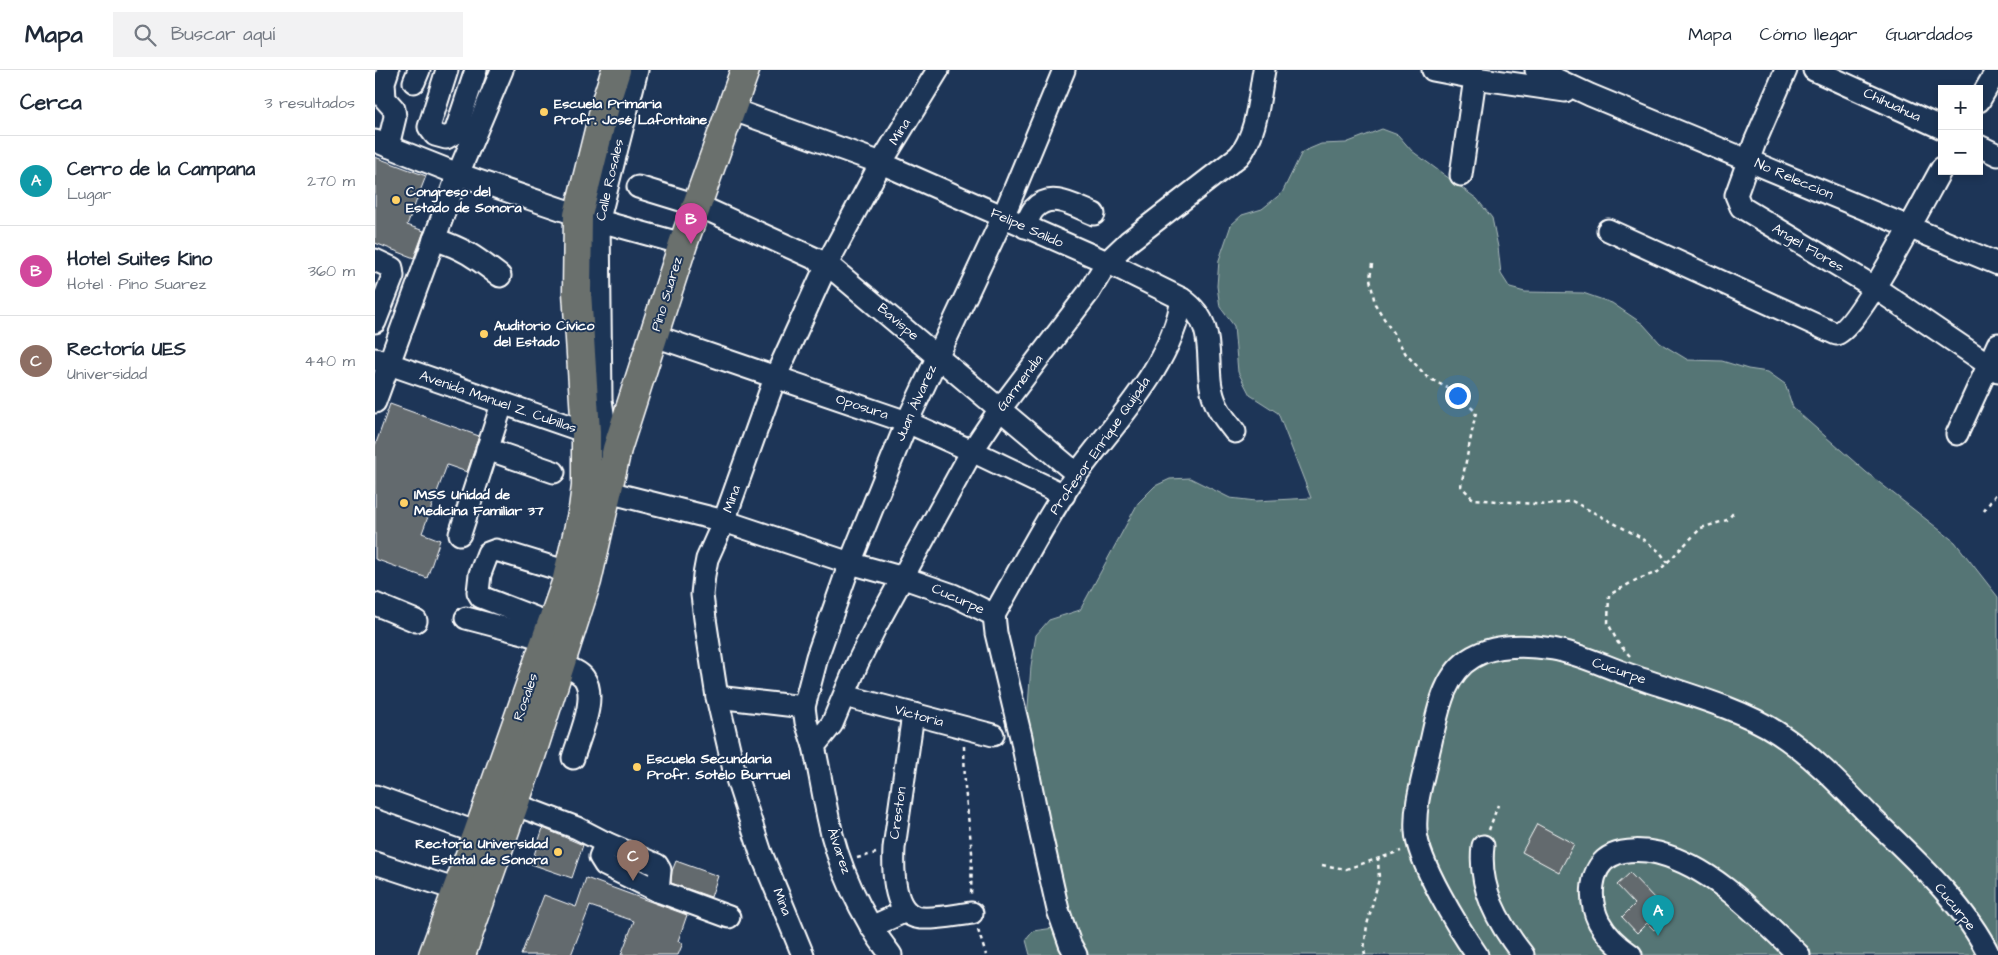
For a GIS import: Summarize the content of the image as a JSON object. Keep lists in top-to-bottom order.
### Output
{
  "streets": {
    "main road": ["Calle Rosales", "Pino Suarez", "Rosales"],
    "street": [
      "Chihuahua",
      "Mina",
      "No Releccion",
      "Felipe Salido",
      "Angel Flores",
      "Bavispe",
      "Garmendia",
      "Avenida Manuel Z. Cubillas",
      "Juan Álvarez",
      "Oposura",
      "Profesor Enrique Quijada",
      "Cucurpe",
      "Victoria",
      "Creston",
      "Álvarez"
    ]
  },
  "crossings": [
    ["Mina", "Felipe Salido"],
    ["Mina", "Bavispe"],
    ["Mina", "Oposura"],
    ["Mina", "Cucurpe"],
    ["No Releccion", "Angel Flores"],
    ["Calle Rosales", "Pino Suarez"],
    ["Calle Rosales", "Avenida Manuel Z. Cubillas"],
    ["Calle Rosales", "Rosales"],
    ["Felipe Salido", "Pino Suarez"],
    ["Felipe Salido", "Garmendia"],
    ["Felipe Salido", "Juan Álvarez"],
    ["Felipe Salido", "Profesor Enrique Quijada"],
    ["Pino Suarez", "Bavispe"],
    ["Pino Suarez", "Avenida Manuel Z. Cubillas"],
    ["Pino Suarez", "Oposura"],
    ["Pino Suarez", "Cucurpe"],
    ["Pino Suarez", "Rosales"],
    ["Bavispe", "Garmendia"],
    ["Bavispe", "Juan Álvarez"],
    ["Bavispe", "Profesor Enrique Quijada"],
    ["Garmendia", "Juan Álvarez"],
    ["Garmendia", "Oposura"],
    ["Garmendia", "Cucurpe"],
    ["Garmendia", "Victoria"],
    ["Garmendia", "Álvarez"],
    ["Avenida Manuel Z. Cubillas", "Rosales"],
    ["Juan Álvarez", "Oposura"],
    ["Juan Álvarez", "Cucurpe"],
    ["Juan Álvarez", "Álvarez"],
    ["Oposura", "Profesor Enrique Quijada"],
    ["Profesor Enrique Quijada", "Cucurpe"],
    ["Cucurpe", "Rosales"],
    ["Victoria", "Creston"]
  ],
  "places": [
    "Escuela Primaria Profr. José Lafontaine",
    "Congreso del Estado de Sonora",
    "Auditorio Cívico del Estado",
    "IMSS Unidad de Medicina Familiar 37",
    "Escuela Secundaria Profr. Sotelo Burruel",
    "Rectoría Universidad Estatal de Sonora"
  ],
  "page": {
    "header": "Mapa",
    "search": "Buscar aquí",
    "nav": ["Mapa", "Cómo llegar", "Guardados"],
    "heading": ["Cerca", "3 resultados"],
    "map_buttons": ["+", "−"],
    "list": [
      {
        "mark": "A",
        "name": "Cerro de la Campana",
        "note": "Lugar",
        "value": "270 m"
      },
      {
        "mark": "B",
        "name": "Hotel Suites Kino",
        "note": "Hotel · Pino Suarez",
        "value": "360 m"
      },
      {
        "mark": "C",
        "name": "Rectoría UES",
        "note": "Universidad",
        "value": "440 m"
      }
    ],
    "pins": ["B", "C", "A"]
  }
}
